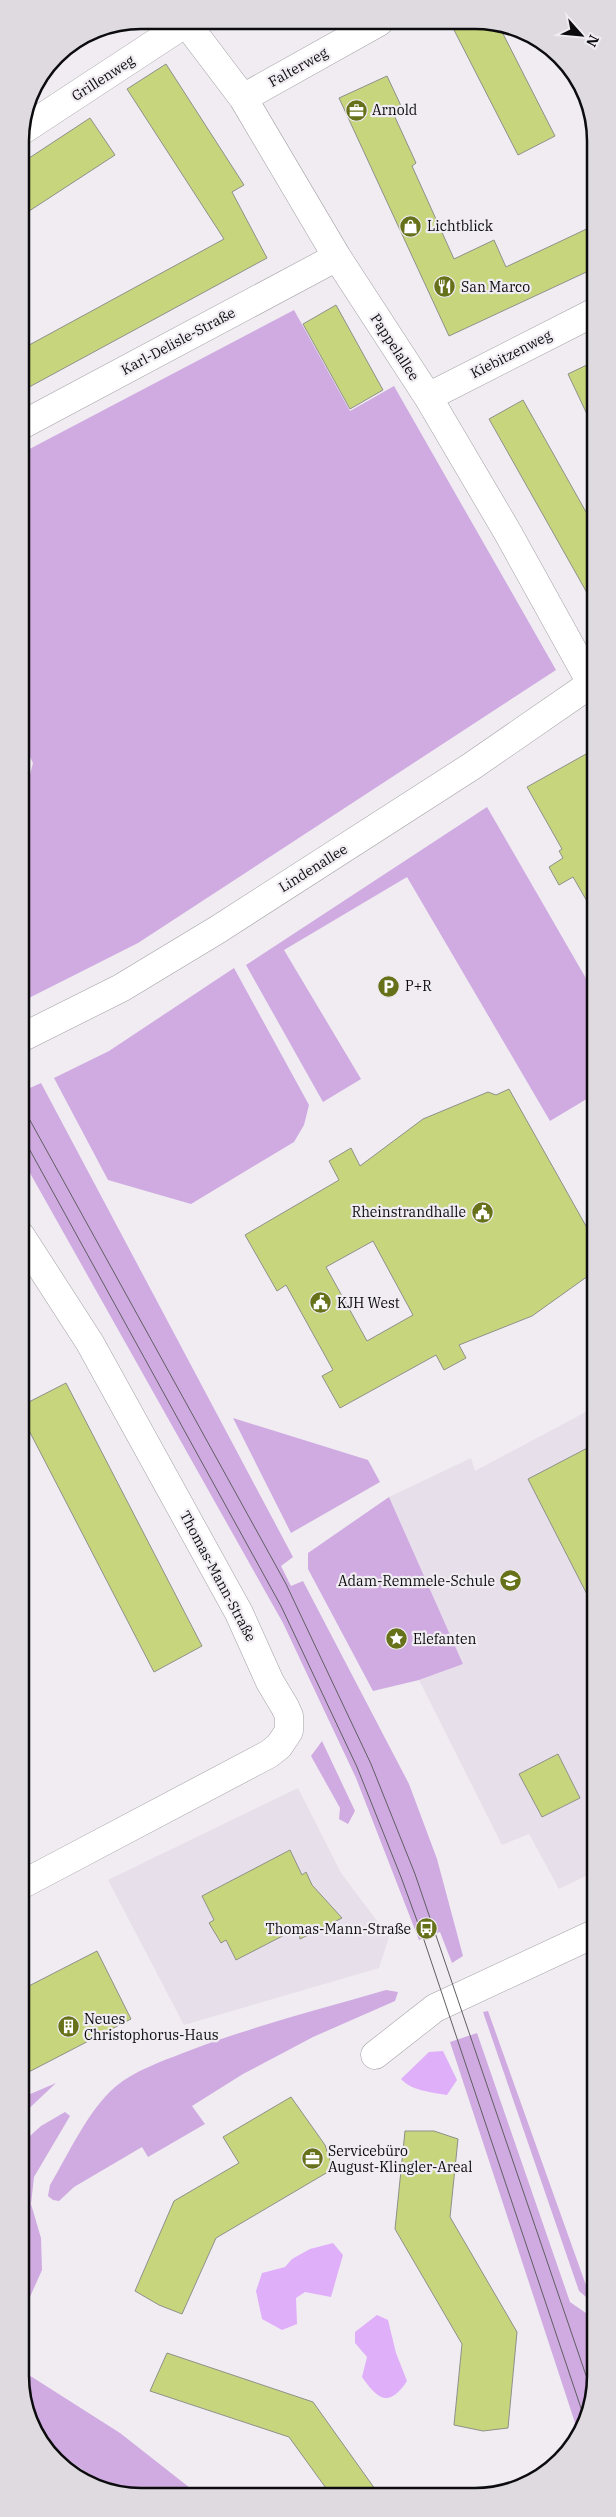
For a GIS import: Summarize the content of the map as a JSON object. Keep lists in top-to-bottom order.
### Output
{
  "streets": {
    "street": [
      "Falterweg",
      "Grillenweg",
      "Karl-Delisle-Straße",
      "Pappelallee",
      "Kiebitzenweg",
      "Lindenallee",
      "Thomas-Mann-Straße"
    ]
  },
  "crossings": [
    ["Falterweg", "Pappelallee"],
    ["Karl-Delisle-Straße", "Pappelallee"],
    ["Pappelallee", "Kiebitzenweg"]
  ],
  "places": {
    "office": ["Arnold", "Servicebüro August-Klingler-Areal"],
    "shop": ["Lichtblick"],
    "restaurant": ["San Marco"],
    "parking": ["P+R"],
    "public building": ["Rheinstrandhalle", "KJH West"],
    "school or university": ["Adam-Remmele-Schule"],
    "place": ["Elefanten"],
    "bus stop": ["Thomas-Mann-Straße"],
    "building": ["Neues Christophorus-Haus"]
  },
  "north": "bottom right"
}
